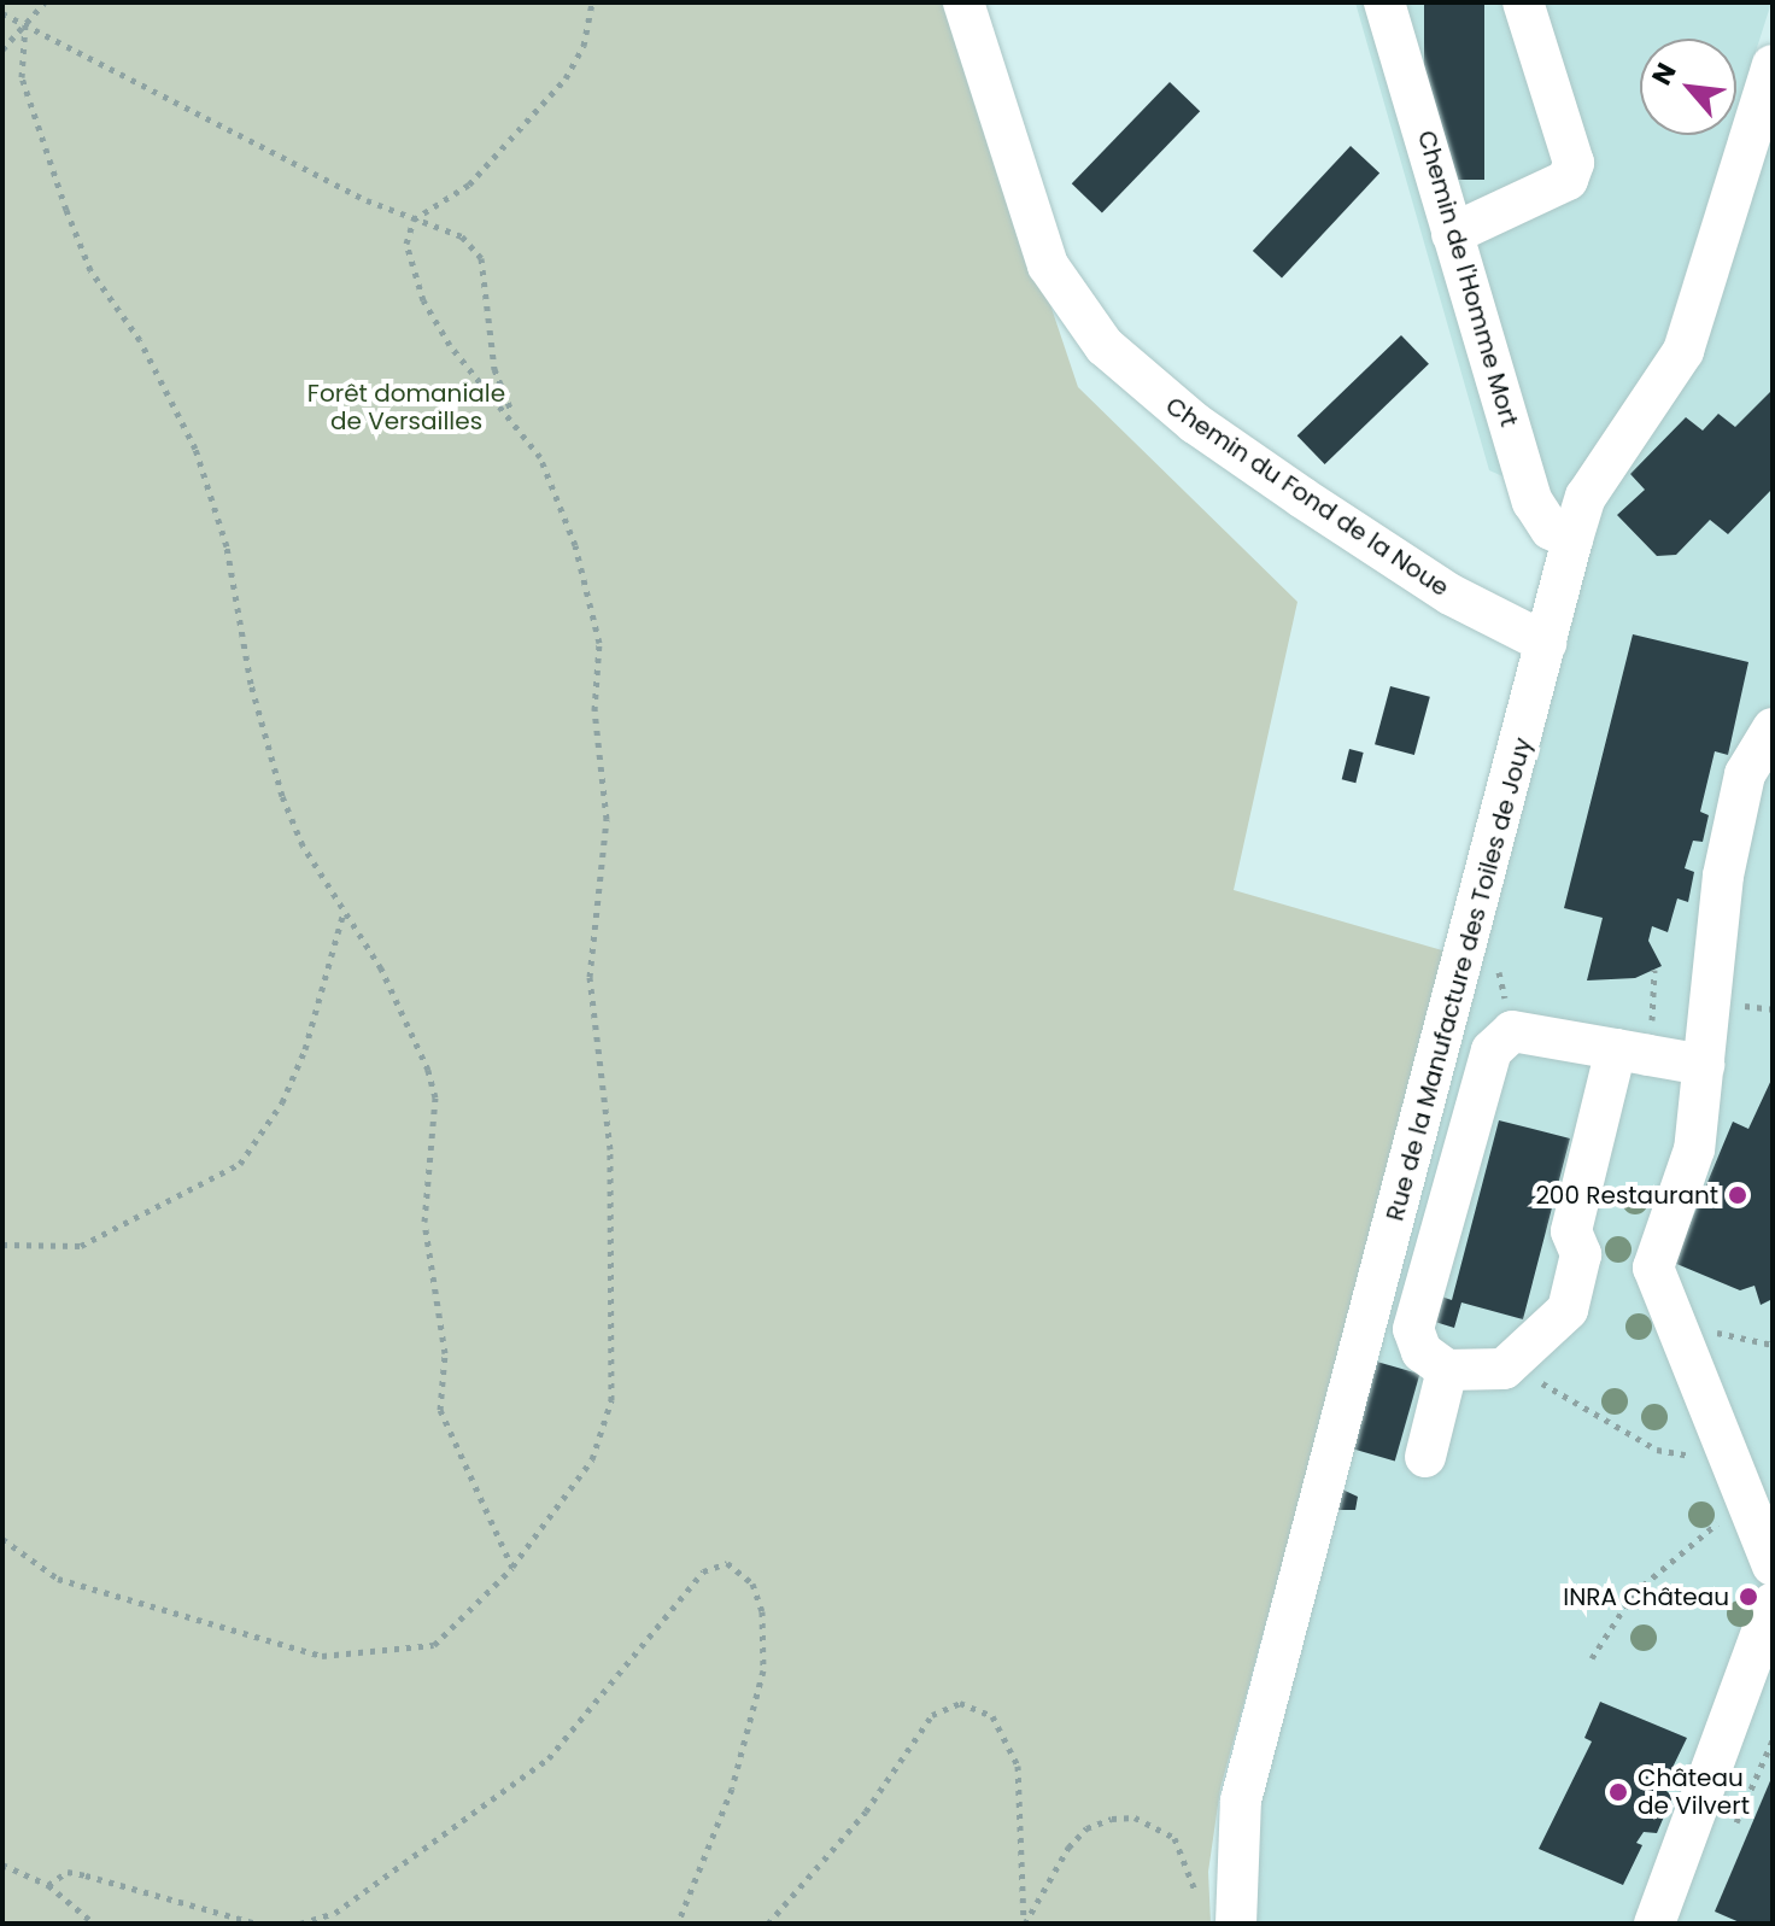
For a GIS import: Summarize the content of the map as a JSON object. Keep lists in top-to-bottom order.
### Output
{
  "streets": {
    "street": ["Chemin de l'Homme Mort", "Chemin du Fond de la Noue", "Rue de la Manufacture des Toiles de Jouy"]
  },
  "crossings": [
    ["Chemin de l'Homme Mort", "Rue de la Manufacture des Toiles de Jouy"],
    ["Chemin du Fond de la Noue", "Rue de la Manufacture des Toiles de Jouy"]
  ],
  "parks": ["Forêt domaniale de Versailles"],
  "places": ["200 Restaurant", "INRA Château", "Château de Vilvert"],
  "north": "top left"
}
